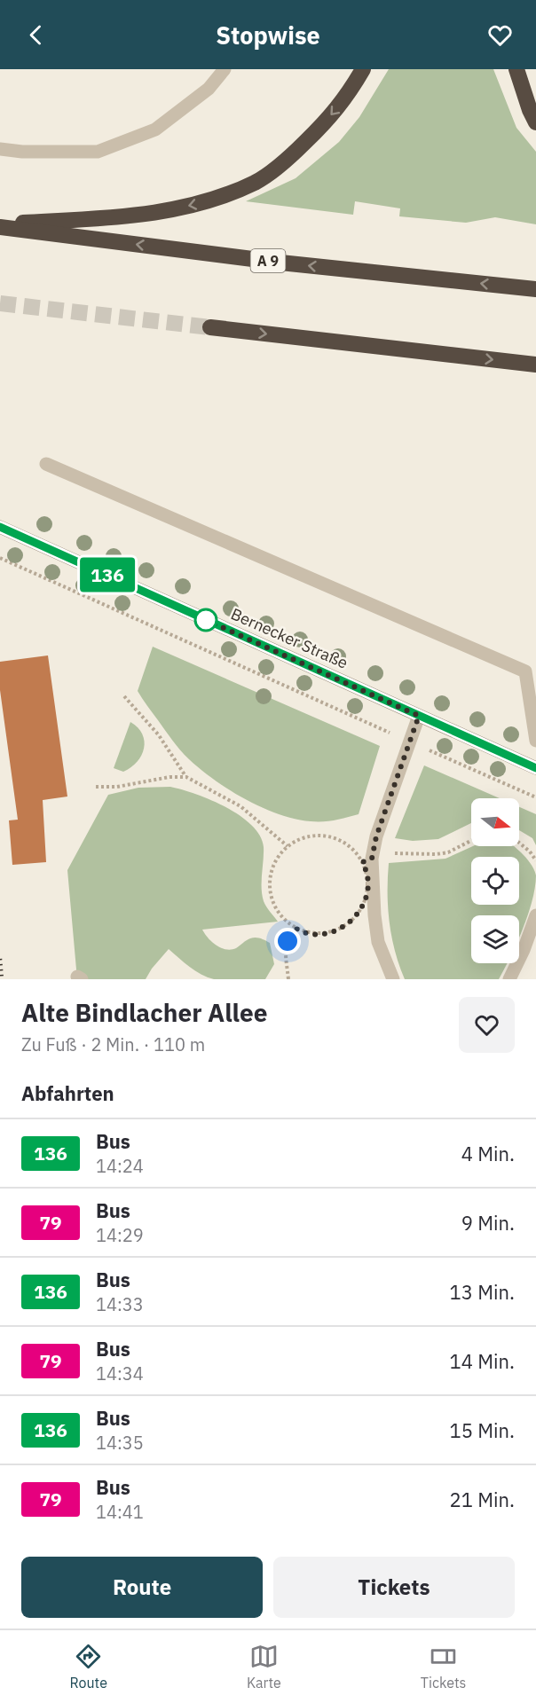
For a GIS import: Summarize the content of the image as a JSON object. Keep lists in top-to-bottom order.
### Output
{
  "streets": {
    "highway": ["A 9"],
    "street": ["Bernecker Straße"]
  },
  "lines": ["bus line 136"],
  "north": "right",
  "page": {
    "header": "Stopwise",
    "on_map": "136",
    "heading": [
      ["Alte Bindlacher Allee", "Zu Fuß · 2 Min. · 110 m"],
      "Abfahrten"
    ],
    "list": [
      {
        "mark": "136",
        "name": "Bus",
        "note": "14:24",
        "value": "4 Min."
      },
      {
        "mark": "79",
        "name": "Bus",
        "note": "14:29",
        "value": "9 Min."
      },
      {
        "mark": "136",
        "name": "Bus",
        "note": "14:33",
        "value": "13 Min."
      },
      {
        "mark": "79",
        "name": "Bus",
        "note": "14:34",
        "value": "14 Min."
      },
      {
        "mark": "136",
        "name": "Bus",
        "note": "14:35",
        "value": "15 Min."
      },
      {
        "mark": "79",
        "name": "Bus",
        "note": "14:41",
        "value": "21 Min."
      }
    ],
    "buttons": ["Route", "Tickets"],
    "tabs": ["Route", "Karte", "Tickets"]
  }
}
